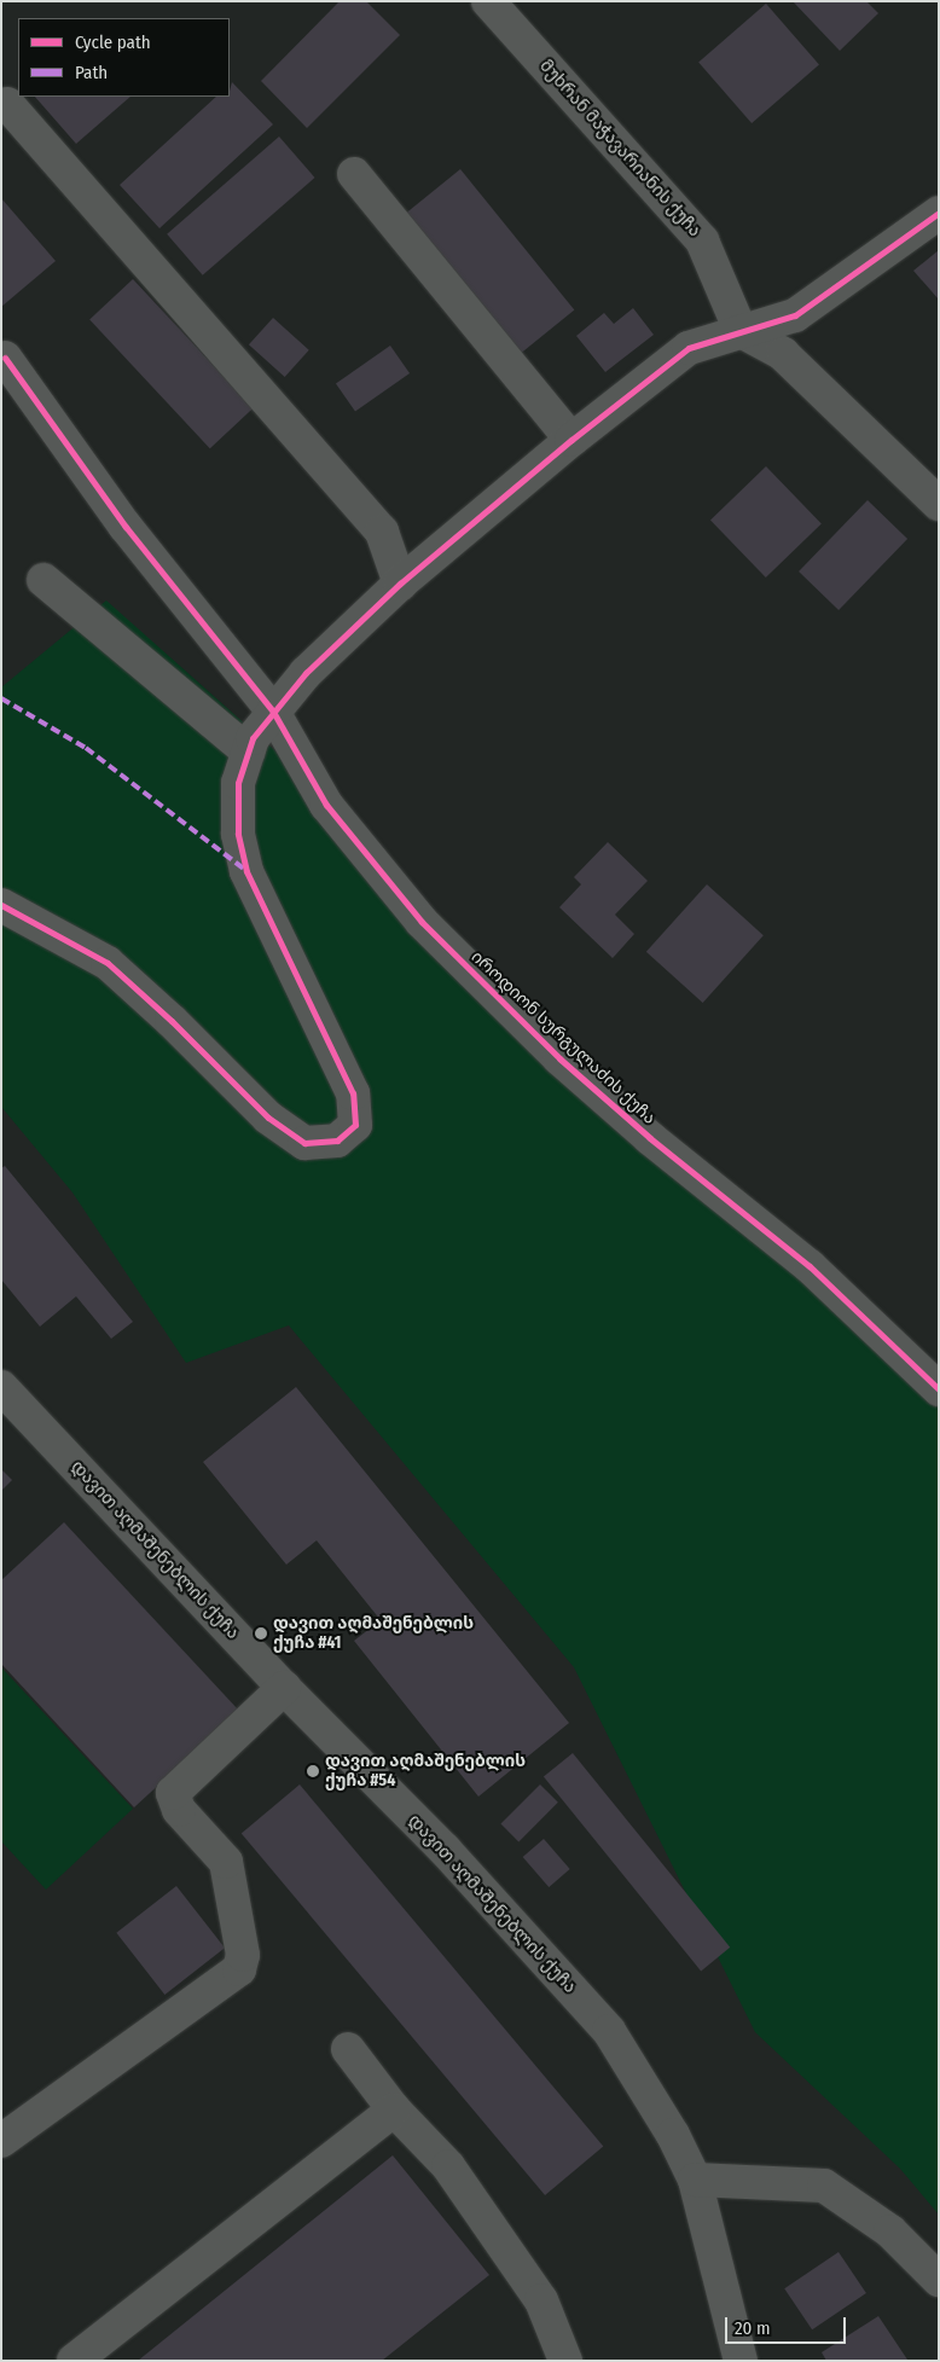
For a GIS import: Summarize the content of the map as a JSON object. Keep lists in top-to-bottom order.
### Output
{
  "streets": {
    "street": ["მუხრან მაჭავარიანის ქუჩა", "იროდიონ სურგულაძის ქუჩა", "დავით აღმაშენებლის ქუჩა"]
  },
  "places": ["დავით აღმაშენებლის ქუჩა #41", "დავით აღმაშენებლის ქუჩა #54"],
  "legend": ["Cycle path", "Path"],
  "scale_bar": "20 m"
}
